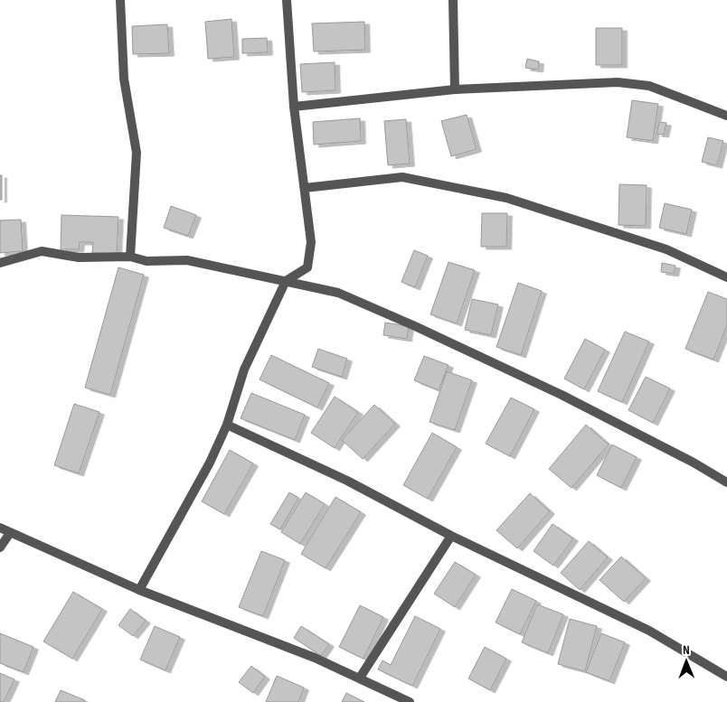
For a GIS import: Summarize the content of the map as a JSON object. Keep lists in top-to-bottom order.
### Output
{
  "north": "top"
}
